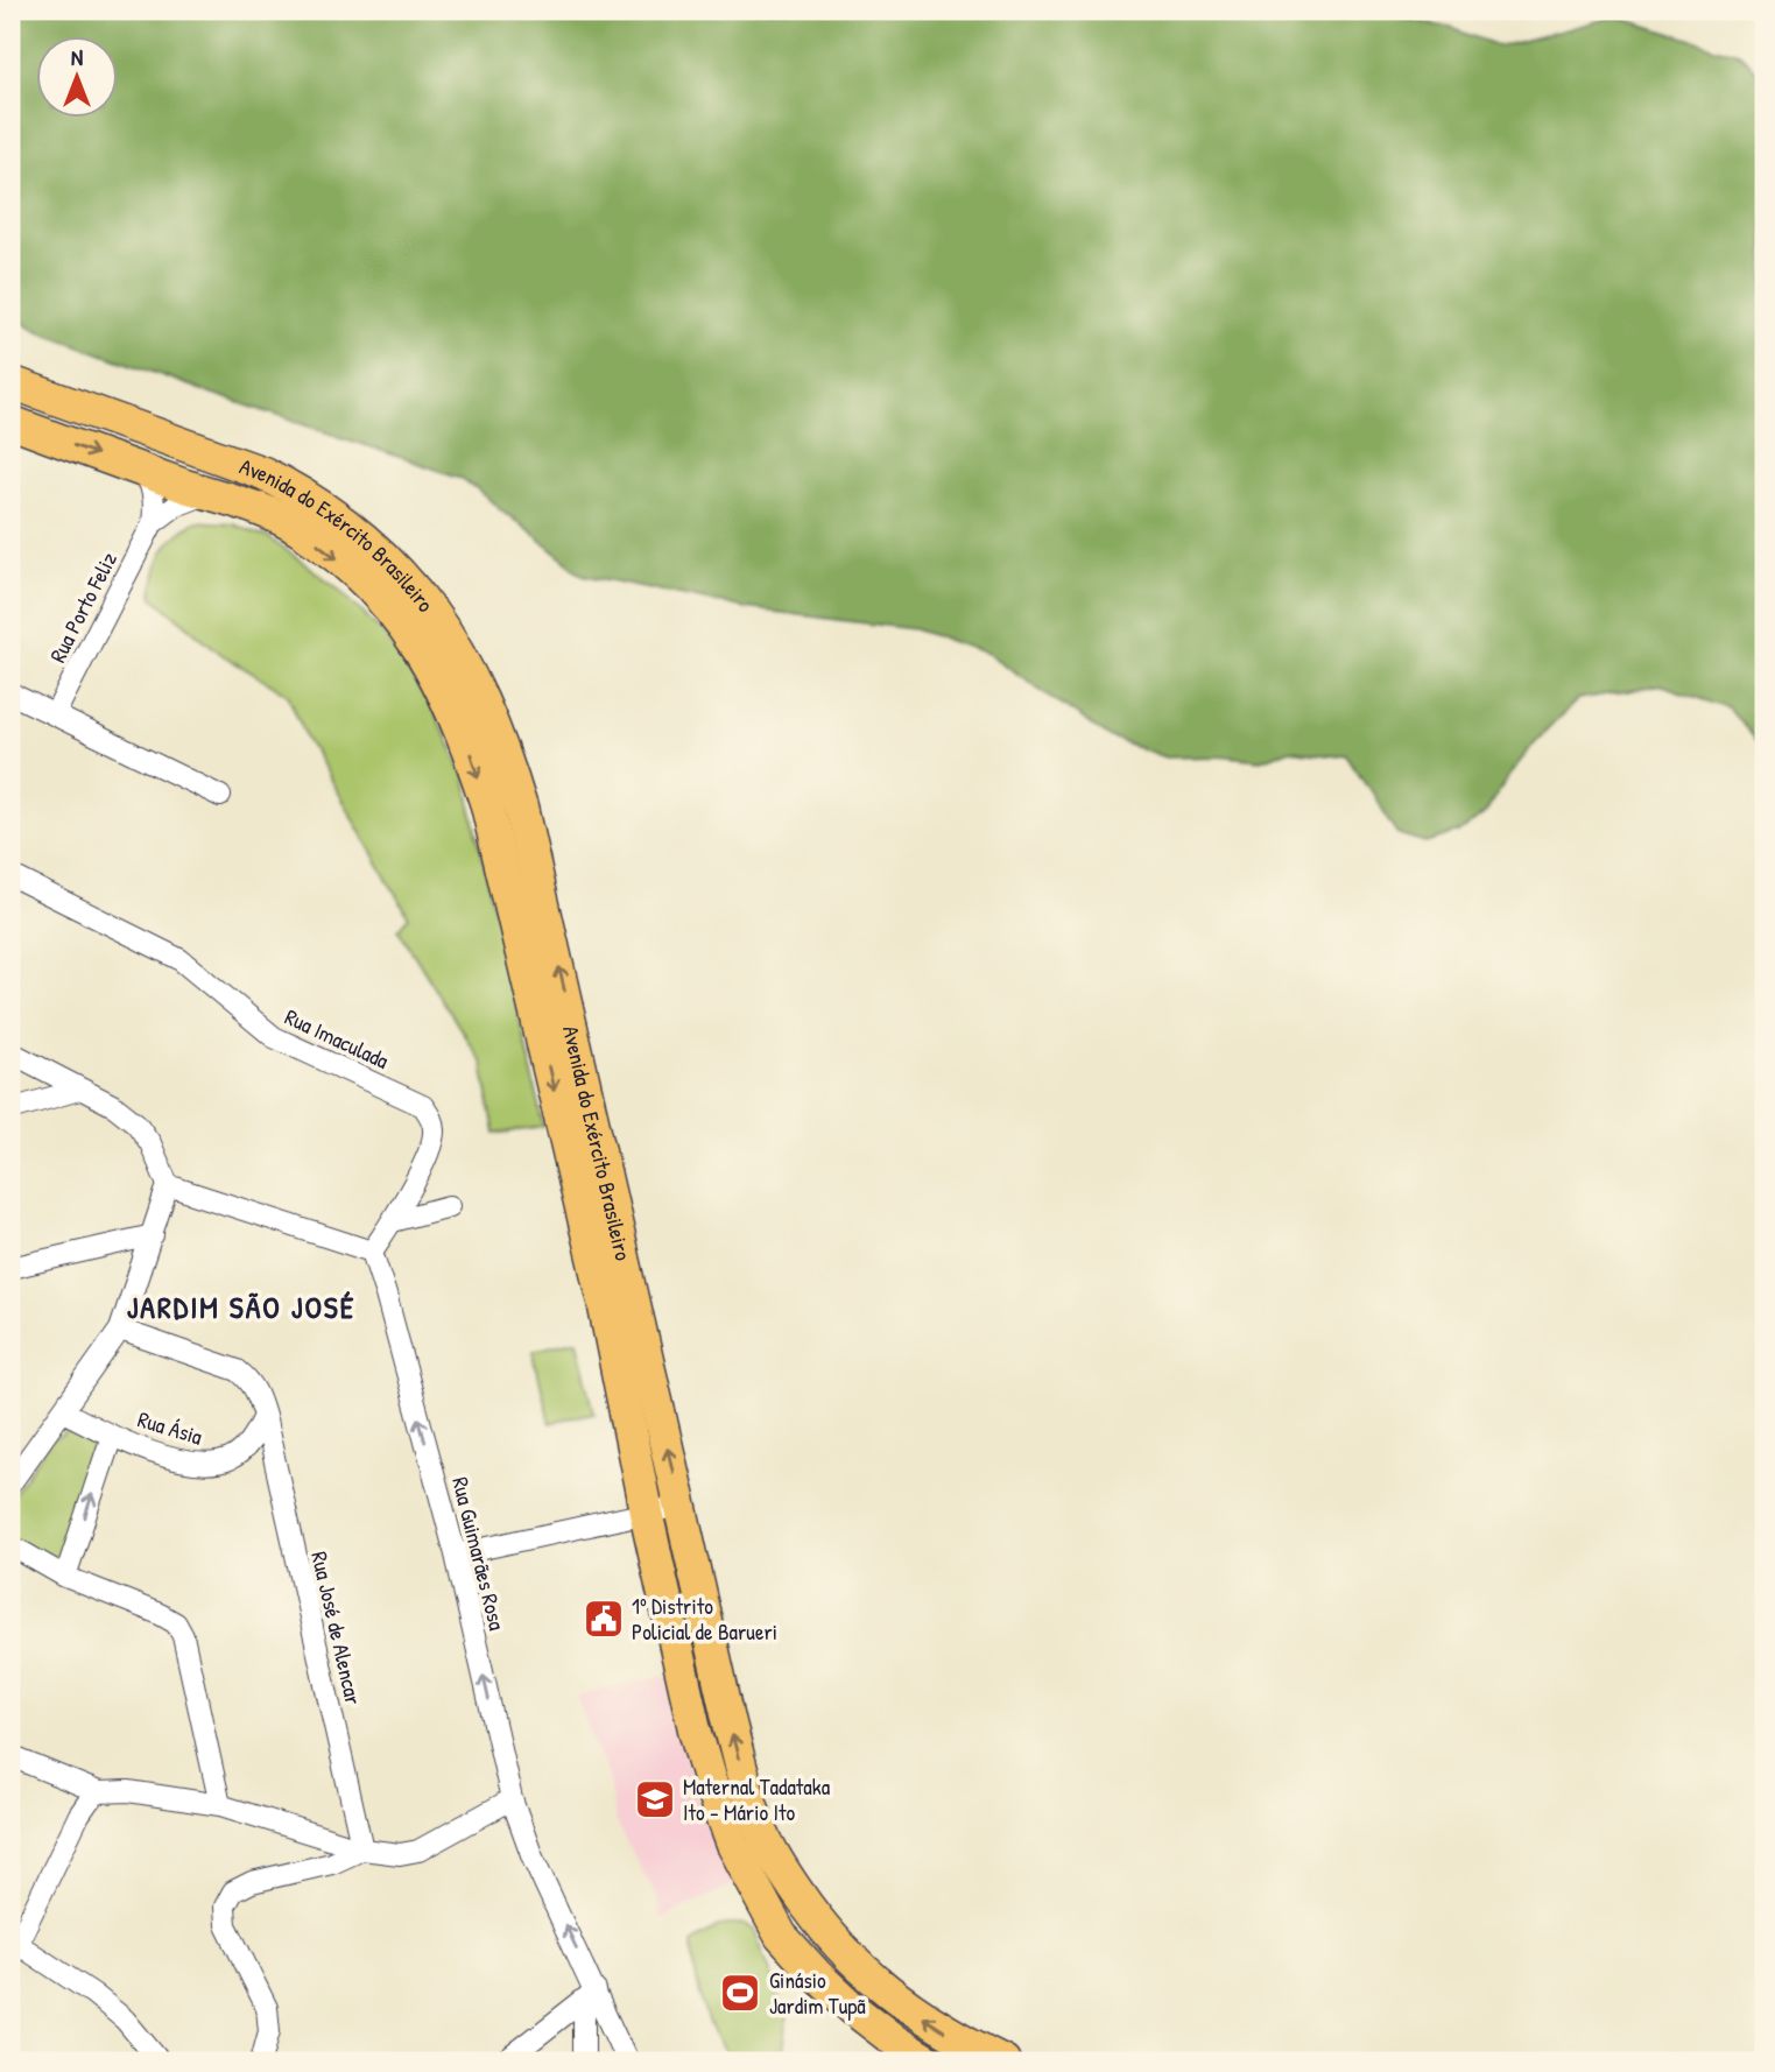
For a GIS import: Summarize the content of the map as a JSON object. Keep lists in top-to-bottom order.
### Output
{
  "streets": {
    "main road": ["Avenida do Exército Brasileiro"],
    "street": [
      "Rua Porto Feliz",
      "Rua Imaculada",
      "Rua Ásia",
      "Rua Guimarães Rosa",
      "Rua José de Alencar"
    ]
  },
  "crossings": [
    ["Rua Imaculada", "Rua Guimarães Rosa"],
    ["Rua Ásia", "Rua José de Alencar"]
  ],
  "one_way": ["Rua Guimarães Rosa"],
  "districts": ["JARDIM SÃO JOSÉ"],
  "places": {
    "public building": ["1º Distrito Policial de Barueri"],
    "school or university": ["Maternal Tadataka Ito - Mário Ito"],
    "sports": ["Ginásio Jardim Tupã"]
  },
  "north": "top"
}
